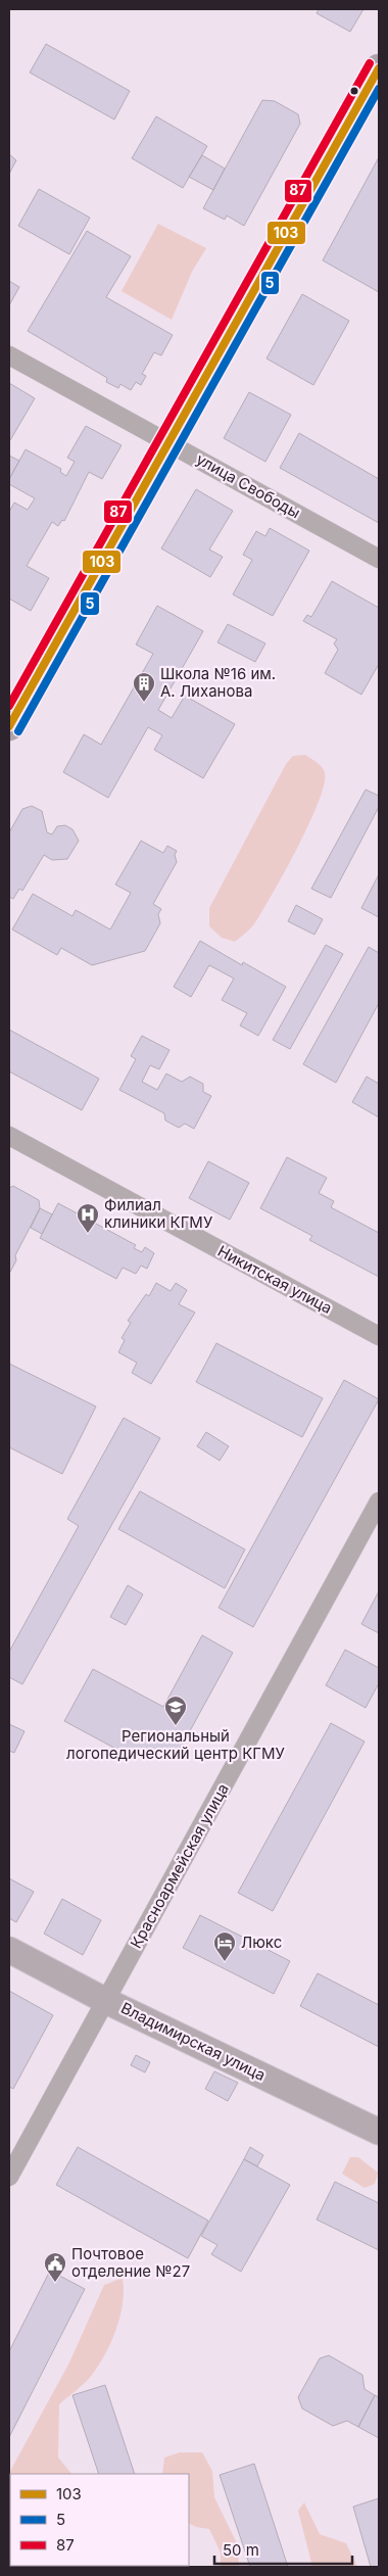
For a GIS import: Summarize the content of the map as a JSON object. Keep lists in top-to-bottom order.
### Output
{
  "streets": {
    "main road": ["Владимирская улица"],
    "street": ["улица Свободы", "Никитская улица", "Красноармейская улица"]
  },
  "crossings": [
    ["Красноармейская улица", "Владимирская улица"]
  ],
  "places": {
    "building": ["Школа №16 им. А. Лиханова"],
    "hospital": ["Филиал клиники КГМУ"],
    "school or university": ["Региональный логопедический центр КГМУ"],
    "hotel": ["Люкс"],
    "public building": ["Почтовое отделение №27"]
  },
  "lines": ["transit line 87", "transit line 103", "transit line 5"],
  "legend": ["103", "5", "87"],
  "scale_bar": "50 m"
}
